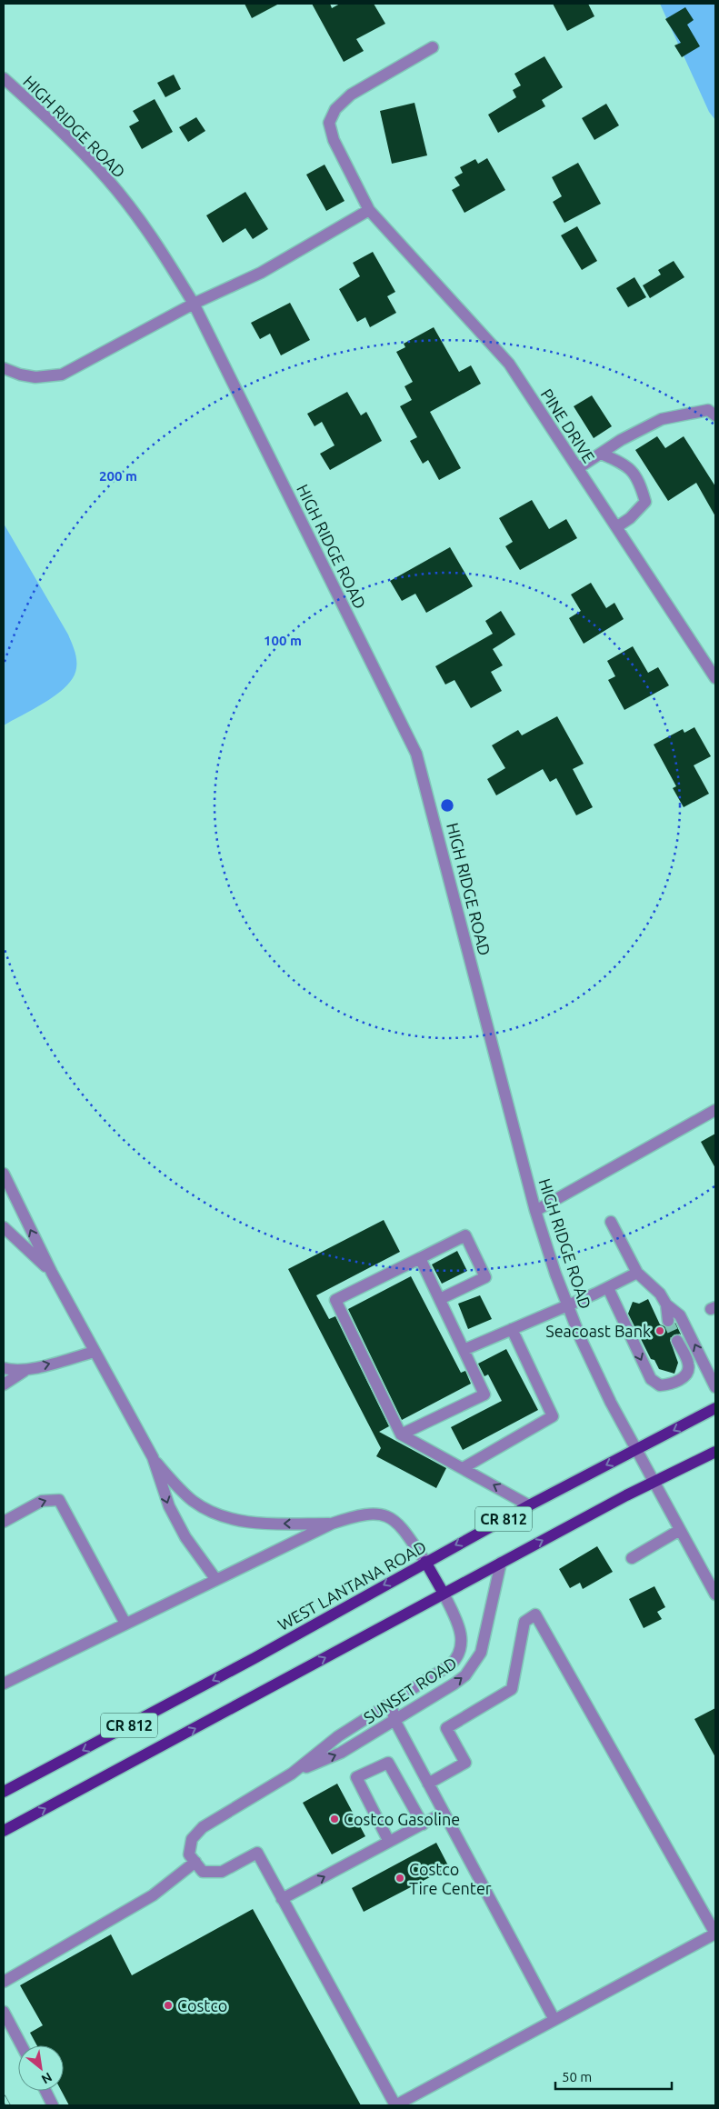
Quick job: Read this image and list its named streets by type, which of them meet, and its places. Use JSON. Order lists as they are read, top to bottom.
{
  "streets": {
    "main road": ["CR 812", "WEST LANTANA ROAD"],
    "street": ["HIGH RIDGE ROAD", "PINE DRIVE", "SUNSET ROAD"]
  },
  "crossings": [
    ["HIGH RIDGE ROAD", "CR 812"],
    ["HIGH RIDGE ROAD", "WEST LANTANA ROAD"],
    ["CR 812", "SUNSET ROAD"]
  ],
  "places": [
    "Seacoast Bank",
    "Costco Gasoline",
    "Costco Tire Center",
    "Costco"
  ],
  "scale_bar": "50 m",
  "north": "bottom right",
  "rings": ["200 m", "100 m"]
}
